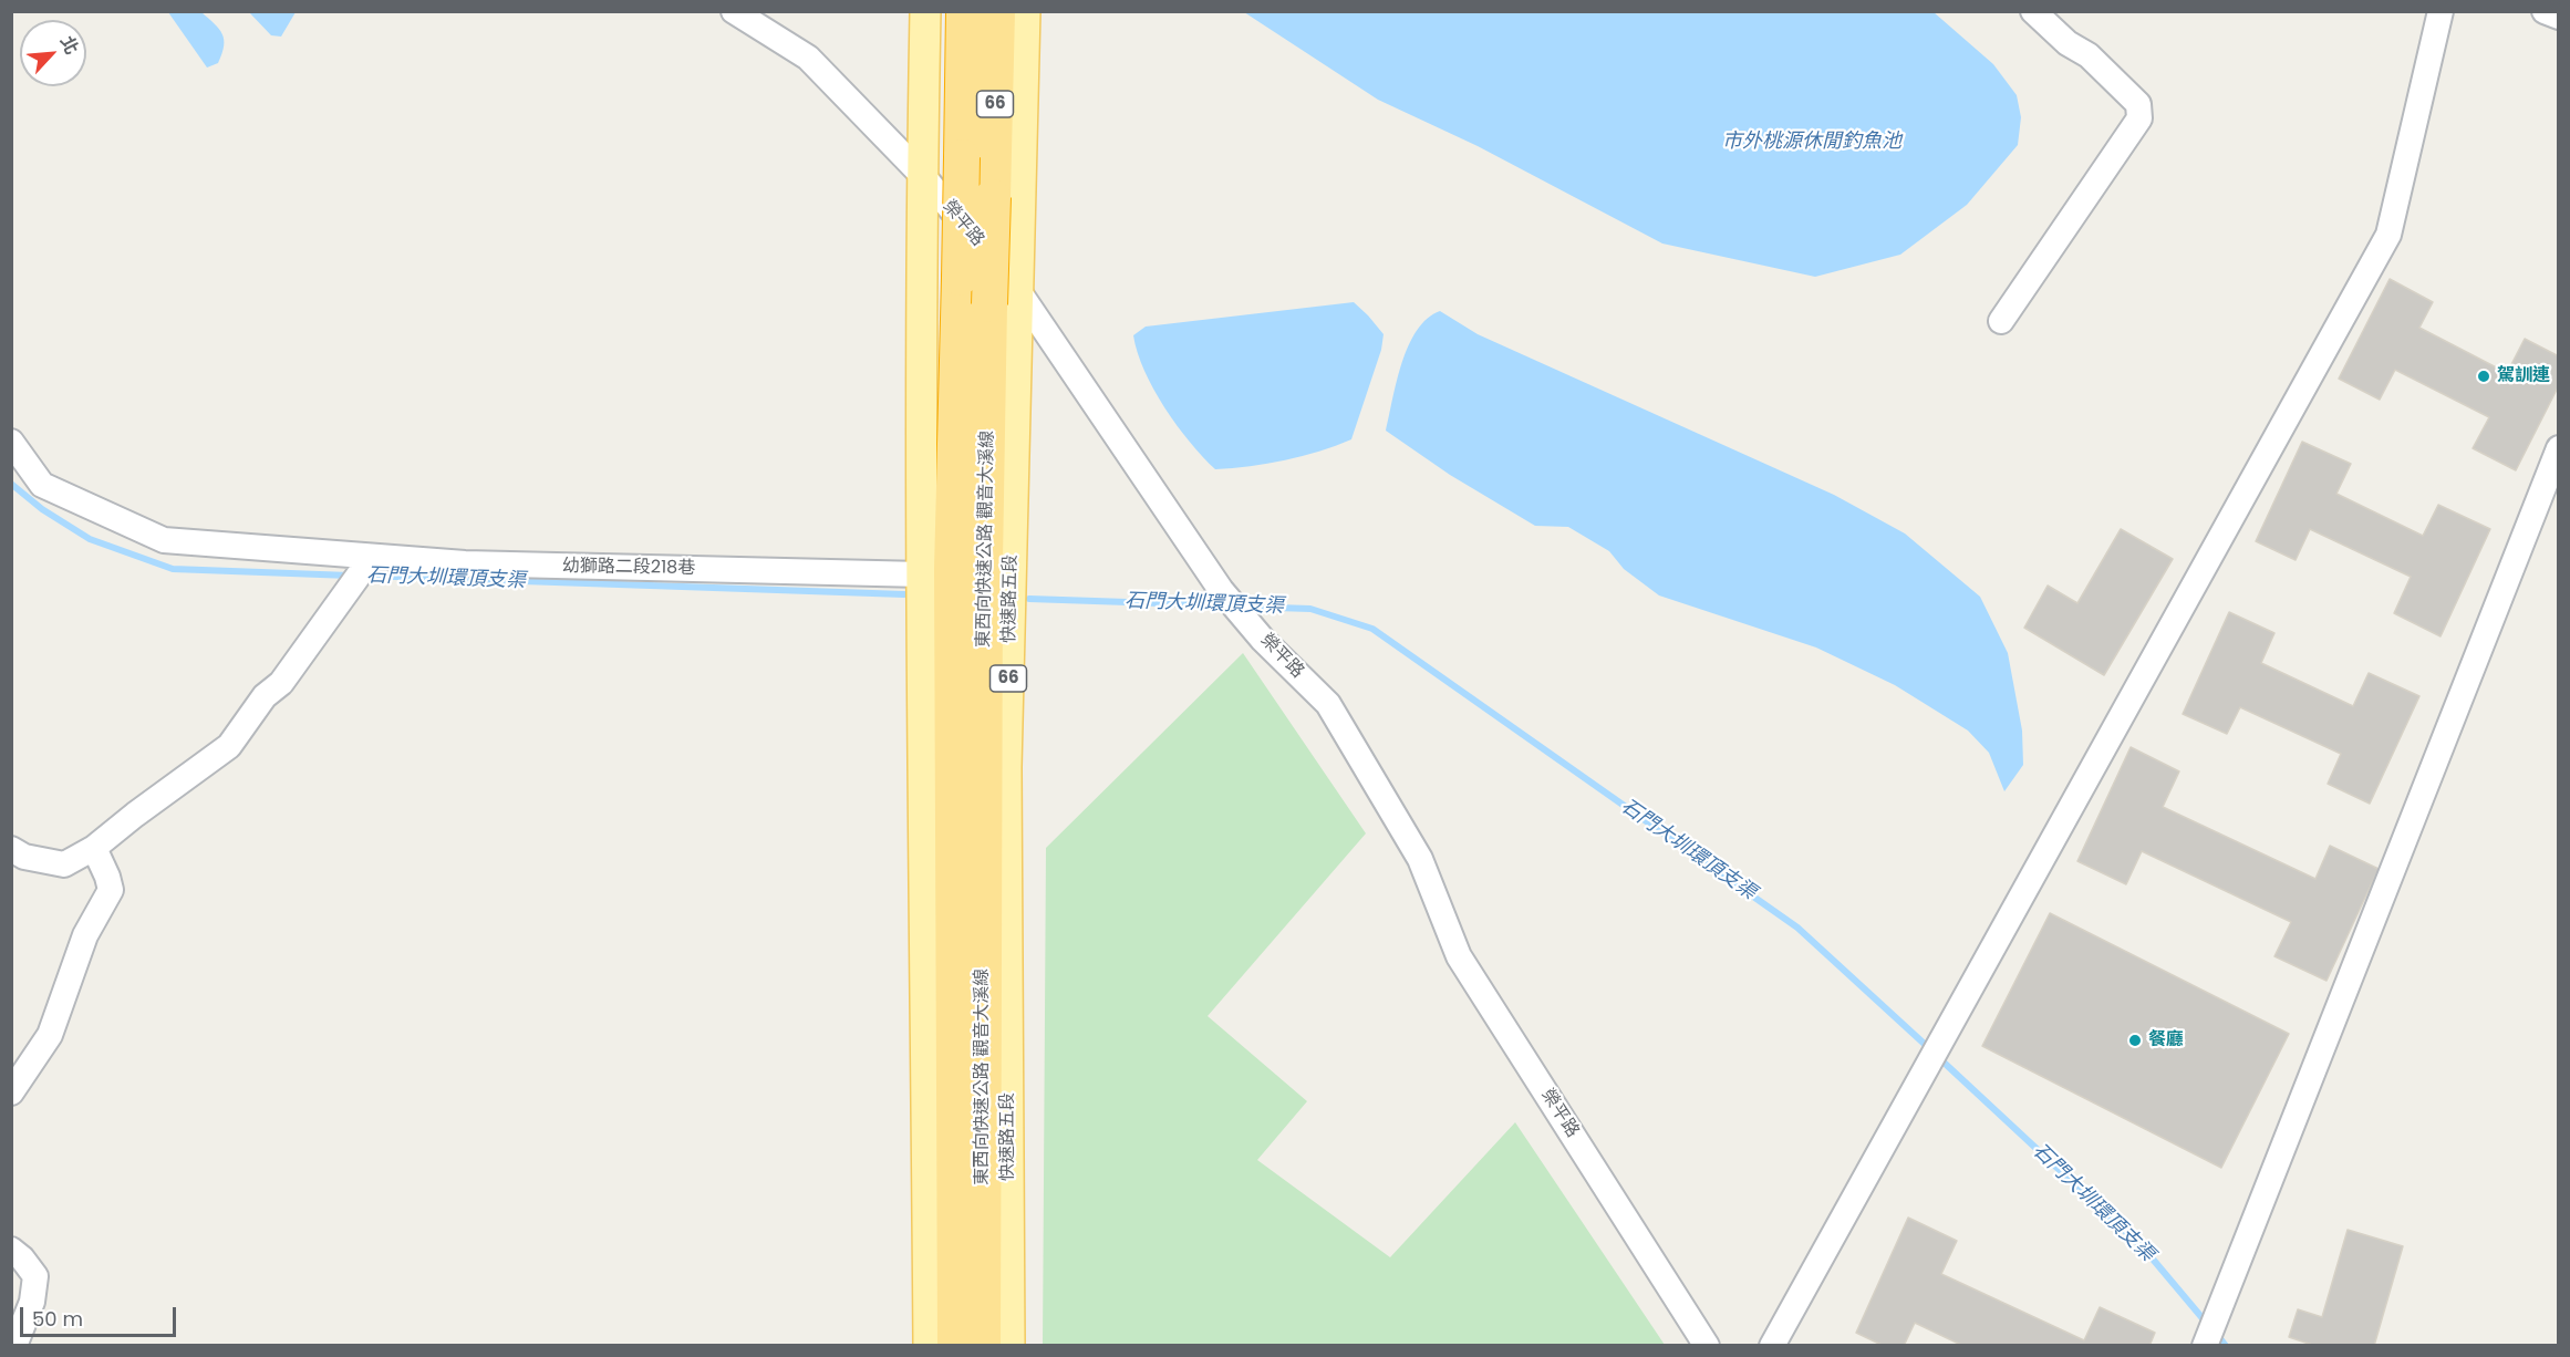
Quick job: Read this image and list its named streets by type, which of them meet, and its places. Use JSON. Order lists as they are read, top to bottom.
{
  "streets": {
    "highway": ["66", "東西向快速公路 觀音大溪線"],
    "main road": ["快速路五段"],
    "street": ["榮平路", "幼獅路二段218巷"]
  },
  "crossings": [
    ["66", "榮平路"],
    ["66", "東西向快速公路 觀音大溪線"],
    ["66", "幼獅路二段218巷"],
    ["榮平路", "東西向快速公路 觀音大溪線"],
    ["榮平路", "快速路五段"],
    ["東西向快速公路 觀音大溪線", "幼獅路二段218巷"],
    ["東西向快速公路 觀音大溪線", "快速路五段"]
  ],
  "water": ["市外桃源休閒釣魚池", "石門大圳環頂支渠"],
  "places": ["駕訓連", "餐廳"],
  "scale_bar": "50 m",
  "north": "top right"
}
